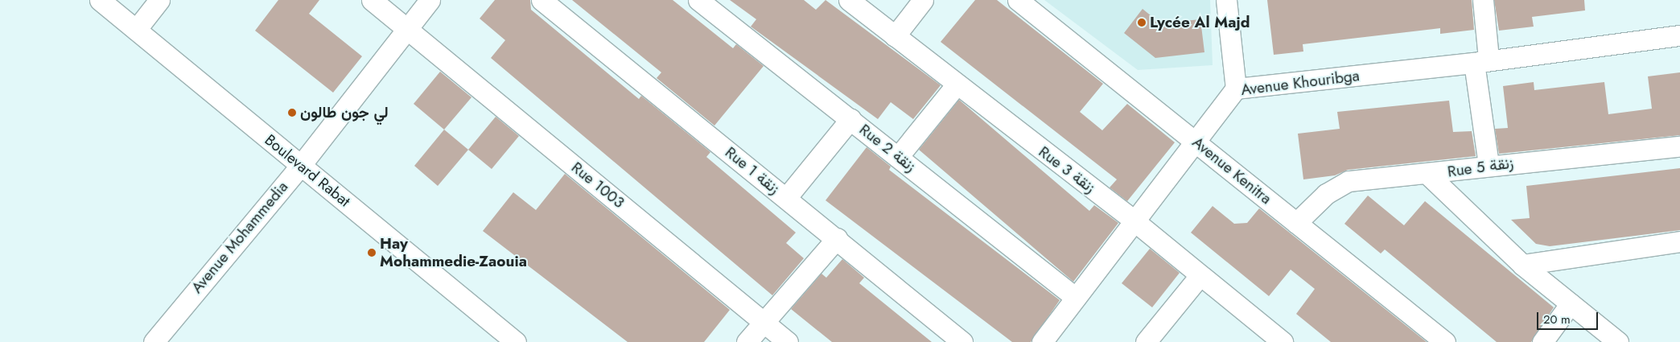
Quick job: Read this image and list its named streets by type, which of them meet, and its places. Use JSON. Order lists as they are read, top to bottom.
{
  "streets": {
    "street": [
      "Avenue Khouribga",
      "Rue 2 زنقة",
      "Rue 5 زنقة",
      "Rue 3 زنقة",
      "Boulevard Rabat",
      "Rue 1 زنقة",
      "Avenue Kenitra",
      "Rue 1003",
      "Avenue Mohammedia"
    ]
  },
  "crossings": [
    ["Avenue Khouribga", "Rue 2 زنقة"],
    ["Avenue Khouribga", "Rue 3 زنقة"],
    ["Avenue Khouribga", "Avenue Kenitra"],
    ["Rue 5 زنقة", "Avenue Kenitra"],
    ["Boulevard Rabat", "Avenue Mohammedia"],
    ["Rue 1003", "Avenue Mohammedia"]
  ],
  "places": ["Lycée Al Majd", "لي جون طالون", "Hay Mohammedie-Zaouia"],
  "scale_bar": "20 m"
}
